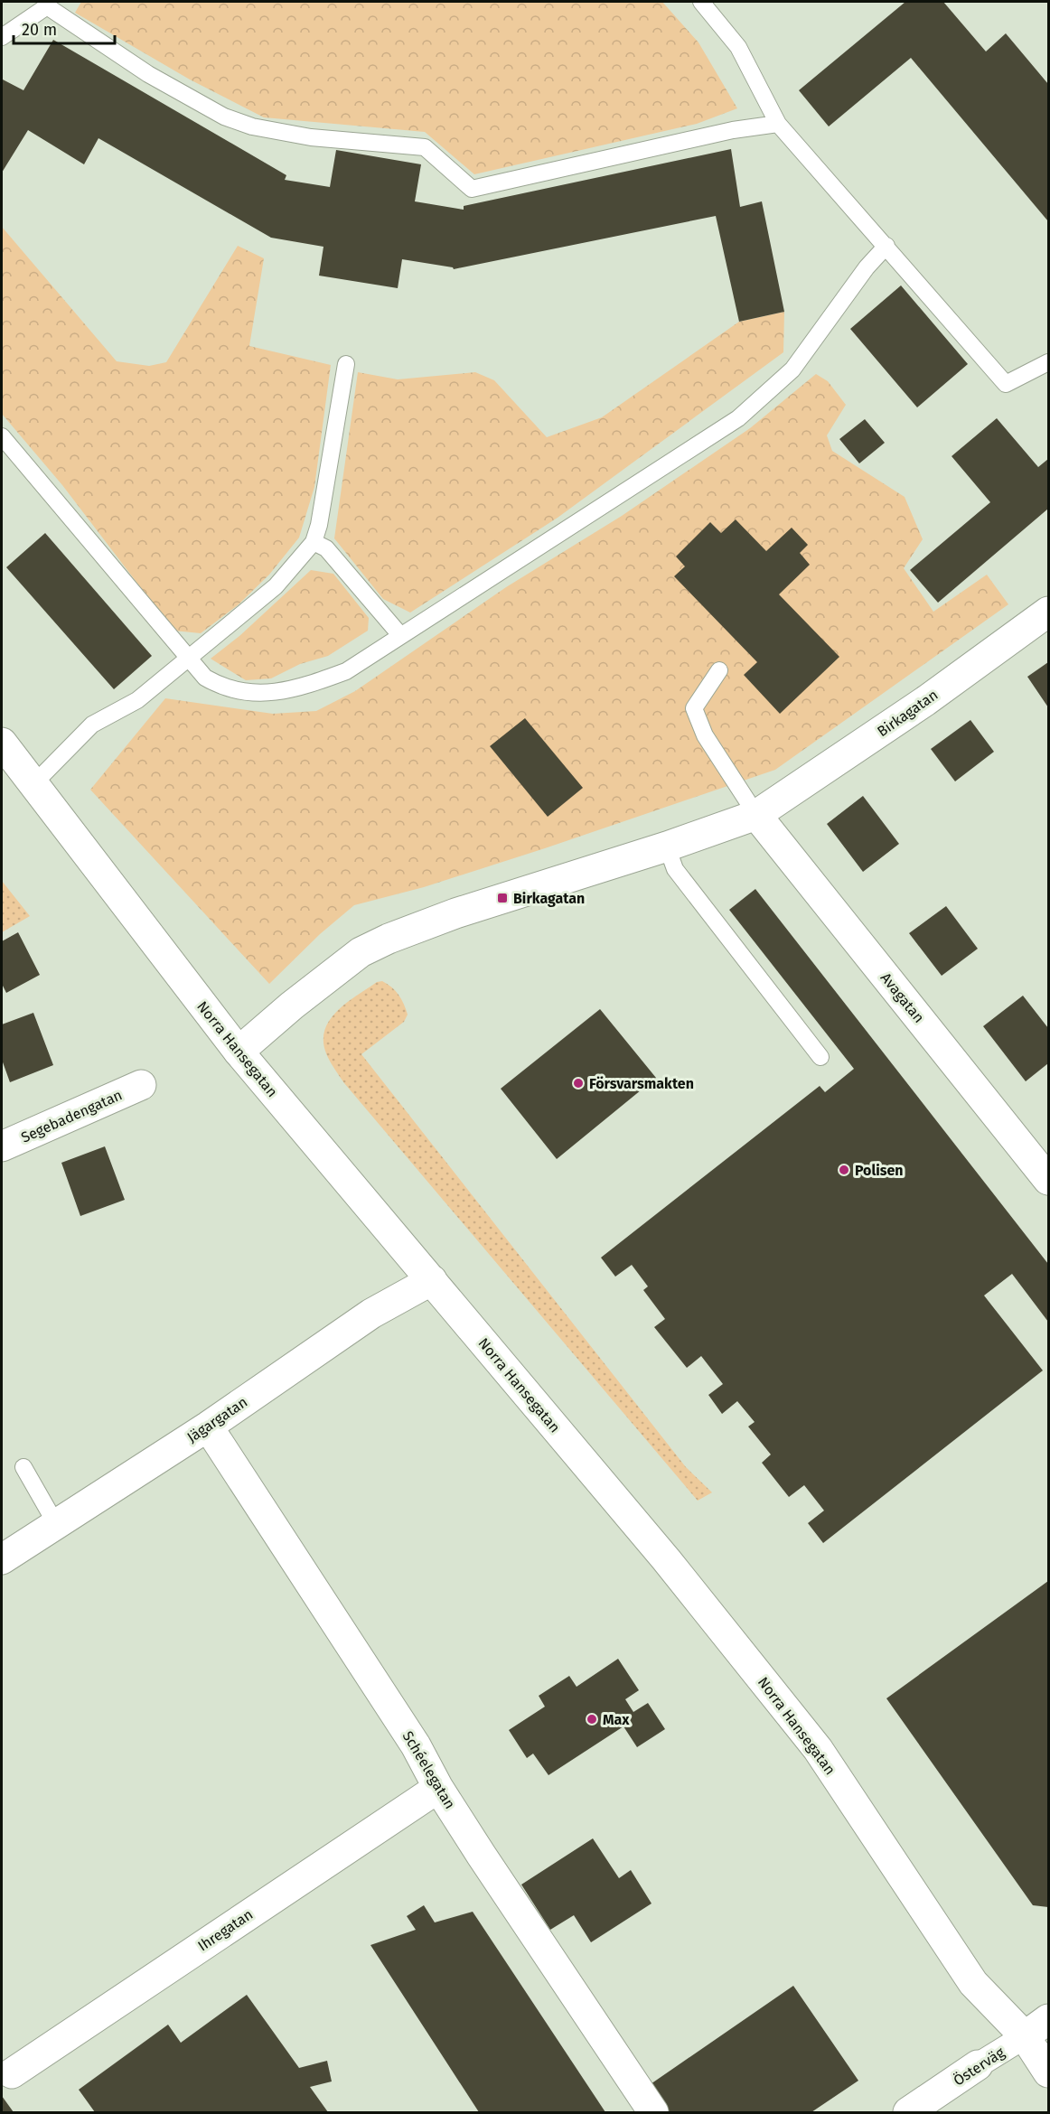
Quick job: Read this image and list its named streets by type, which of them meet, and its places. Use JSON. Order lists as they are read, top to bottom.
{
  "streets": {
    "street": [
      "Birkagatan",
      "Avagatan",
      "Norra Hansegatan",
      "Segebadengatan",
      "Jägargatan",
      "Schéelegatan",
      "Ihregatan",
      "Österväg"
    ]
  },
  "crossings": [
    ["Birkagatan", "Avagatan"],
    ["Birkagatan", "Norra Hansegatan"],
    ["Norra Hansegatan", "Jägargatan"],
    ["Norra Hansegatan", "Österväg"],
    ["Jägargatan", "Schéelegatan"],
    ["Schéelegatan", "Ihregatan"]
  ],
  "places": {
    "transit": ["Birkagatan"],
    "other": ["Försvarsmakten", "Polisen", "Max"]
  },
  "scale_bar": "20 m"
}
